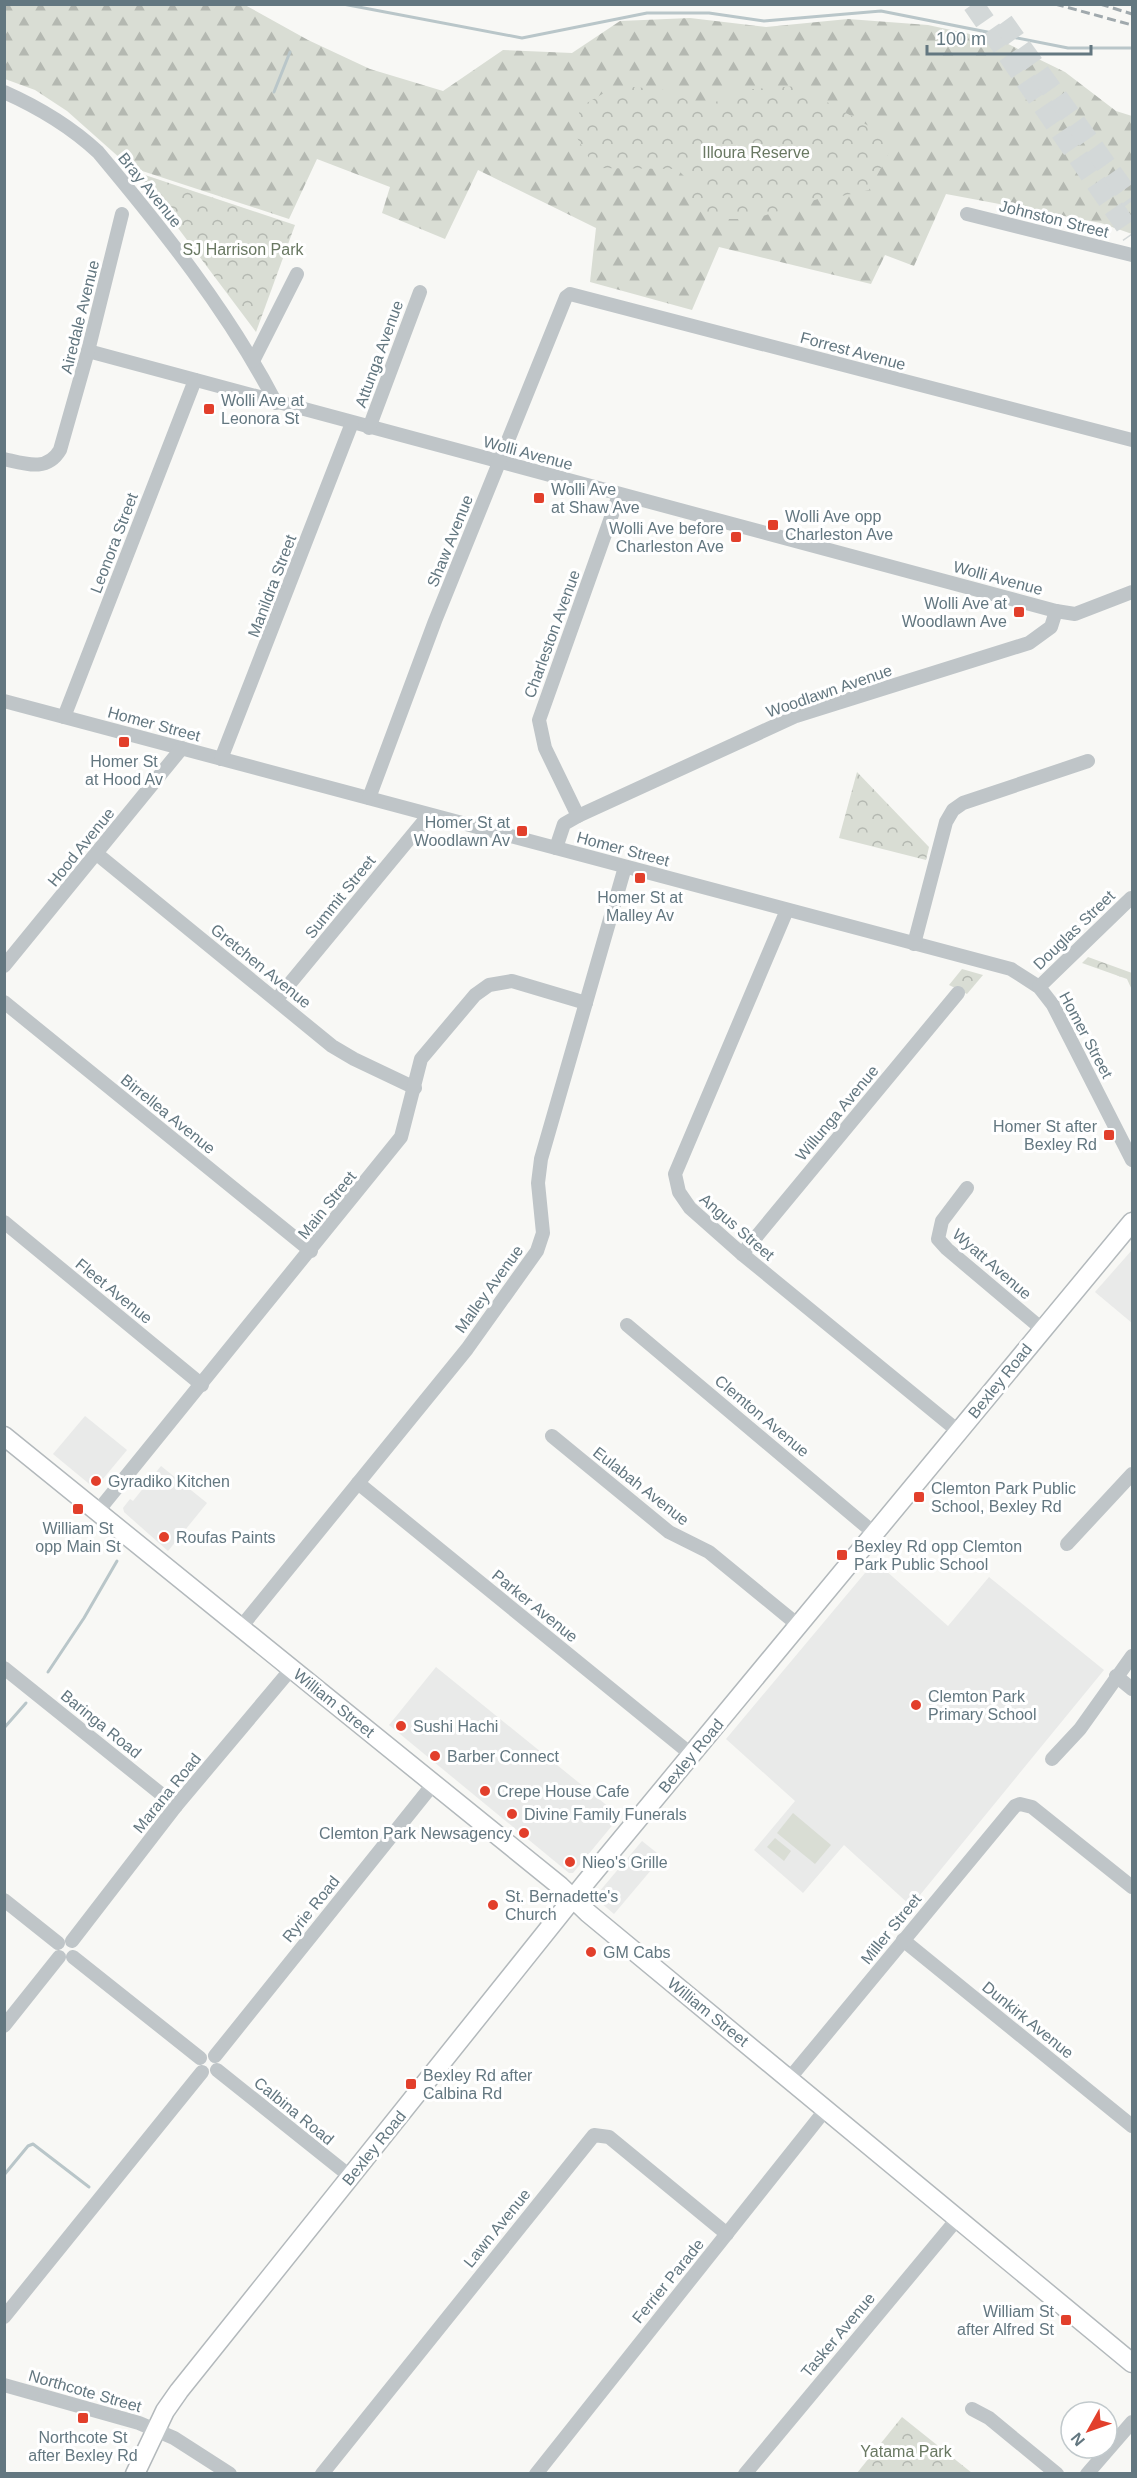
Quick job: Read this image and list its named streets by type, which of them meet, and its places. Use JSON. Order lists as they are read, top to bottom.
{
  "streets": {
    "main road": ["Bexley Road", "William Street"],
    "street": [
      "Bray Avenue",
      "Johnston Street",
      "Airedale Avenue",
      "Forrest Avenue",
      "Attunga Avenue",
      "Wolli Avenue",
      "Shaw Avenue",
      "Leonora Street",
      "Manildra Street",
      "Charleston Avenue",
      "Woodlawn Avenue",
      "Homer Street",
      "Hood Avenue",
      "Summit Street",
      "Douglas Street",
      "Gretchen Avenue",
      "Willunga Avenue",
      "Birrellea Avenue",
      "Main Street",
      "Angus Street",
      "Wyatt Avenue",
      "Malley Avenue",
      "Fleet Avenue",
      "Clemton Avenue",
      "Eulabah Avenue",
      "Parker Avenue",
      "Baringa Road",
      "Marana Road",
      "Ryrie Road",
      "Miller Street",
      "Dunkirk Avenue",
      "Calbina Road",
      "Lawn Avenue",
      "Ferrier Parade",
      "Tasker Avenue",
      "Northcote Street"
    ]
  },
  "crossings": [
    ["Bray Avenue", "Wolli Avenue"],
    ["Airedale Avenue", "Wolli Avenue"],
    ["Forrest Avenue", "Shaw Avenue"],
    ["Attunga Avenue", "Wolli Avenue"],
    ["Wolli Avenue", "Shaw Avenue"],
    ["Wolli Avenue", "Leonora Street"],
    ["Wolli Avenue", "Manildra Street"],
    ["Wolli Avenue", "Charleston Avenue"],
    ["Wolli Avenue", "Woodlawn Avenue"],
    ["Shaw Avenue", "Homer Street"],
    ["Leonora Street", "Homer Street"],
    ["Manildra Street", "Homer Street"],
    ["Charleston Avenue", "Woodlawn Avenue"],
    ["Woodlawn Avenue", "Homer Street"],
    ["Homer Street", "Hood Avenue"],
    ["Homer Street", "Summit Street"],
    ["Homer Street", "Douglas Street"],
    ["Homer Street", "Angus Street"],
    ["Homer Street", "Malley Avenue"],
    ["Hood Avenue", "Gretchen Avenue"],
    ["Summit Street", "Gretchen Avenue"],
    ["Gretchen Avenue", "Main Street"],
    ["Willunga Avenue", "Angus Street"],
    ["Birrellea Avenue", "Main Street"],
    ["Main Street", "Malley Avenue"],
    ["Main Street", "Fleet Avenue"],
    ["Main Street", "William Street"],
    ["Angus Street", "Bexley Road"],
    ["Wyatt Avenue", "Bexley Road"],
    ["Malley Avenue", "Parker Avenue"],
    ["Malley Avenue", "William Street"],
    ["Bexley Road", "Clemton Avenue"],
    ["Bexley Road", "Eulabah Avenue"],
    ["Bexley Road", "Parker Avenue"],
    ["Bexley Road", "William Street"],
    ["Bexley Road", "Calbina Road"],
    ["Bexley Road", "Northcote Street"],
    ["William Street", "Marana Road"],
    ["William Street", "Ryrie Road"],
    ["William Street", "Miller Street"],
    ["William Street", "Ferrier Parade"],
    ["William Street", "Tasker Avenue"],
    ["Baringa Road", "Marana Road"],
    ["Ryrie Road", "Calbina Road"],
    ["Miller Street", "Dunkirk Avenue"],
    ["Lawn Avenue", "Ferrier Parade"]
  ],
  "parks": ["Illoura Reserve", "SJ Harrison Park", "Yatama Park"],
  "places": {
    "transit": [
      "Wolli Ave at Leonora St",
      "Wolli Ave at Shaw Ave",
      "Wolli Ave opp Charleston Ave",
      "Wolli Ave before Charleston Ave",
      "Wolli Ave at Woodlawn Ave",
      "Homer St at Hood Av",
      "Homer St at Woodlawn Av",
      "Homer St at Malley Av",
      "Homer St after Bexley Rd",
      "Clemton Park Public School, Bexley Rd",
      "William St opp Main St",
      "Bexley Rd opp Clemton Park Public School",
      "Bexley Rd after Calbina Rd",
      "William St after Alfred St",
      "Northcote St after Bexley Rd"
    ],
    "other": [
      "Gyradiko Kitchen",
      "Roufas Paints",
      "Clemton Park Primary School",
      "Sushi Hachi",
      "Barber Connect",
      "Crepe House Cafe",
      "Divine Family Funerals",
      "Clemton Park Newsagency",
      "Nieo's Grille",
      "St. Bernadette's Church",
      "GM Cabs"
    ]
  },
  "scale_bar": "100 m",
  "north": "bottom left"
}
